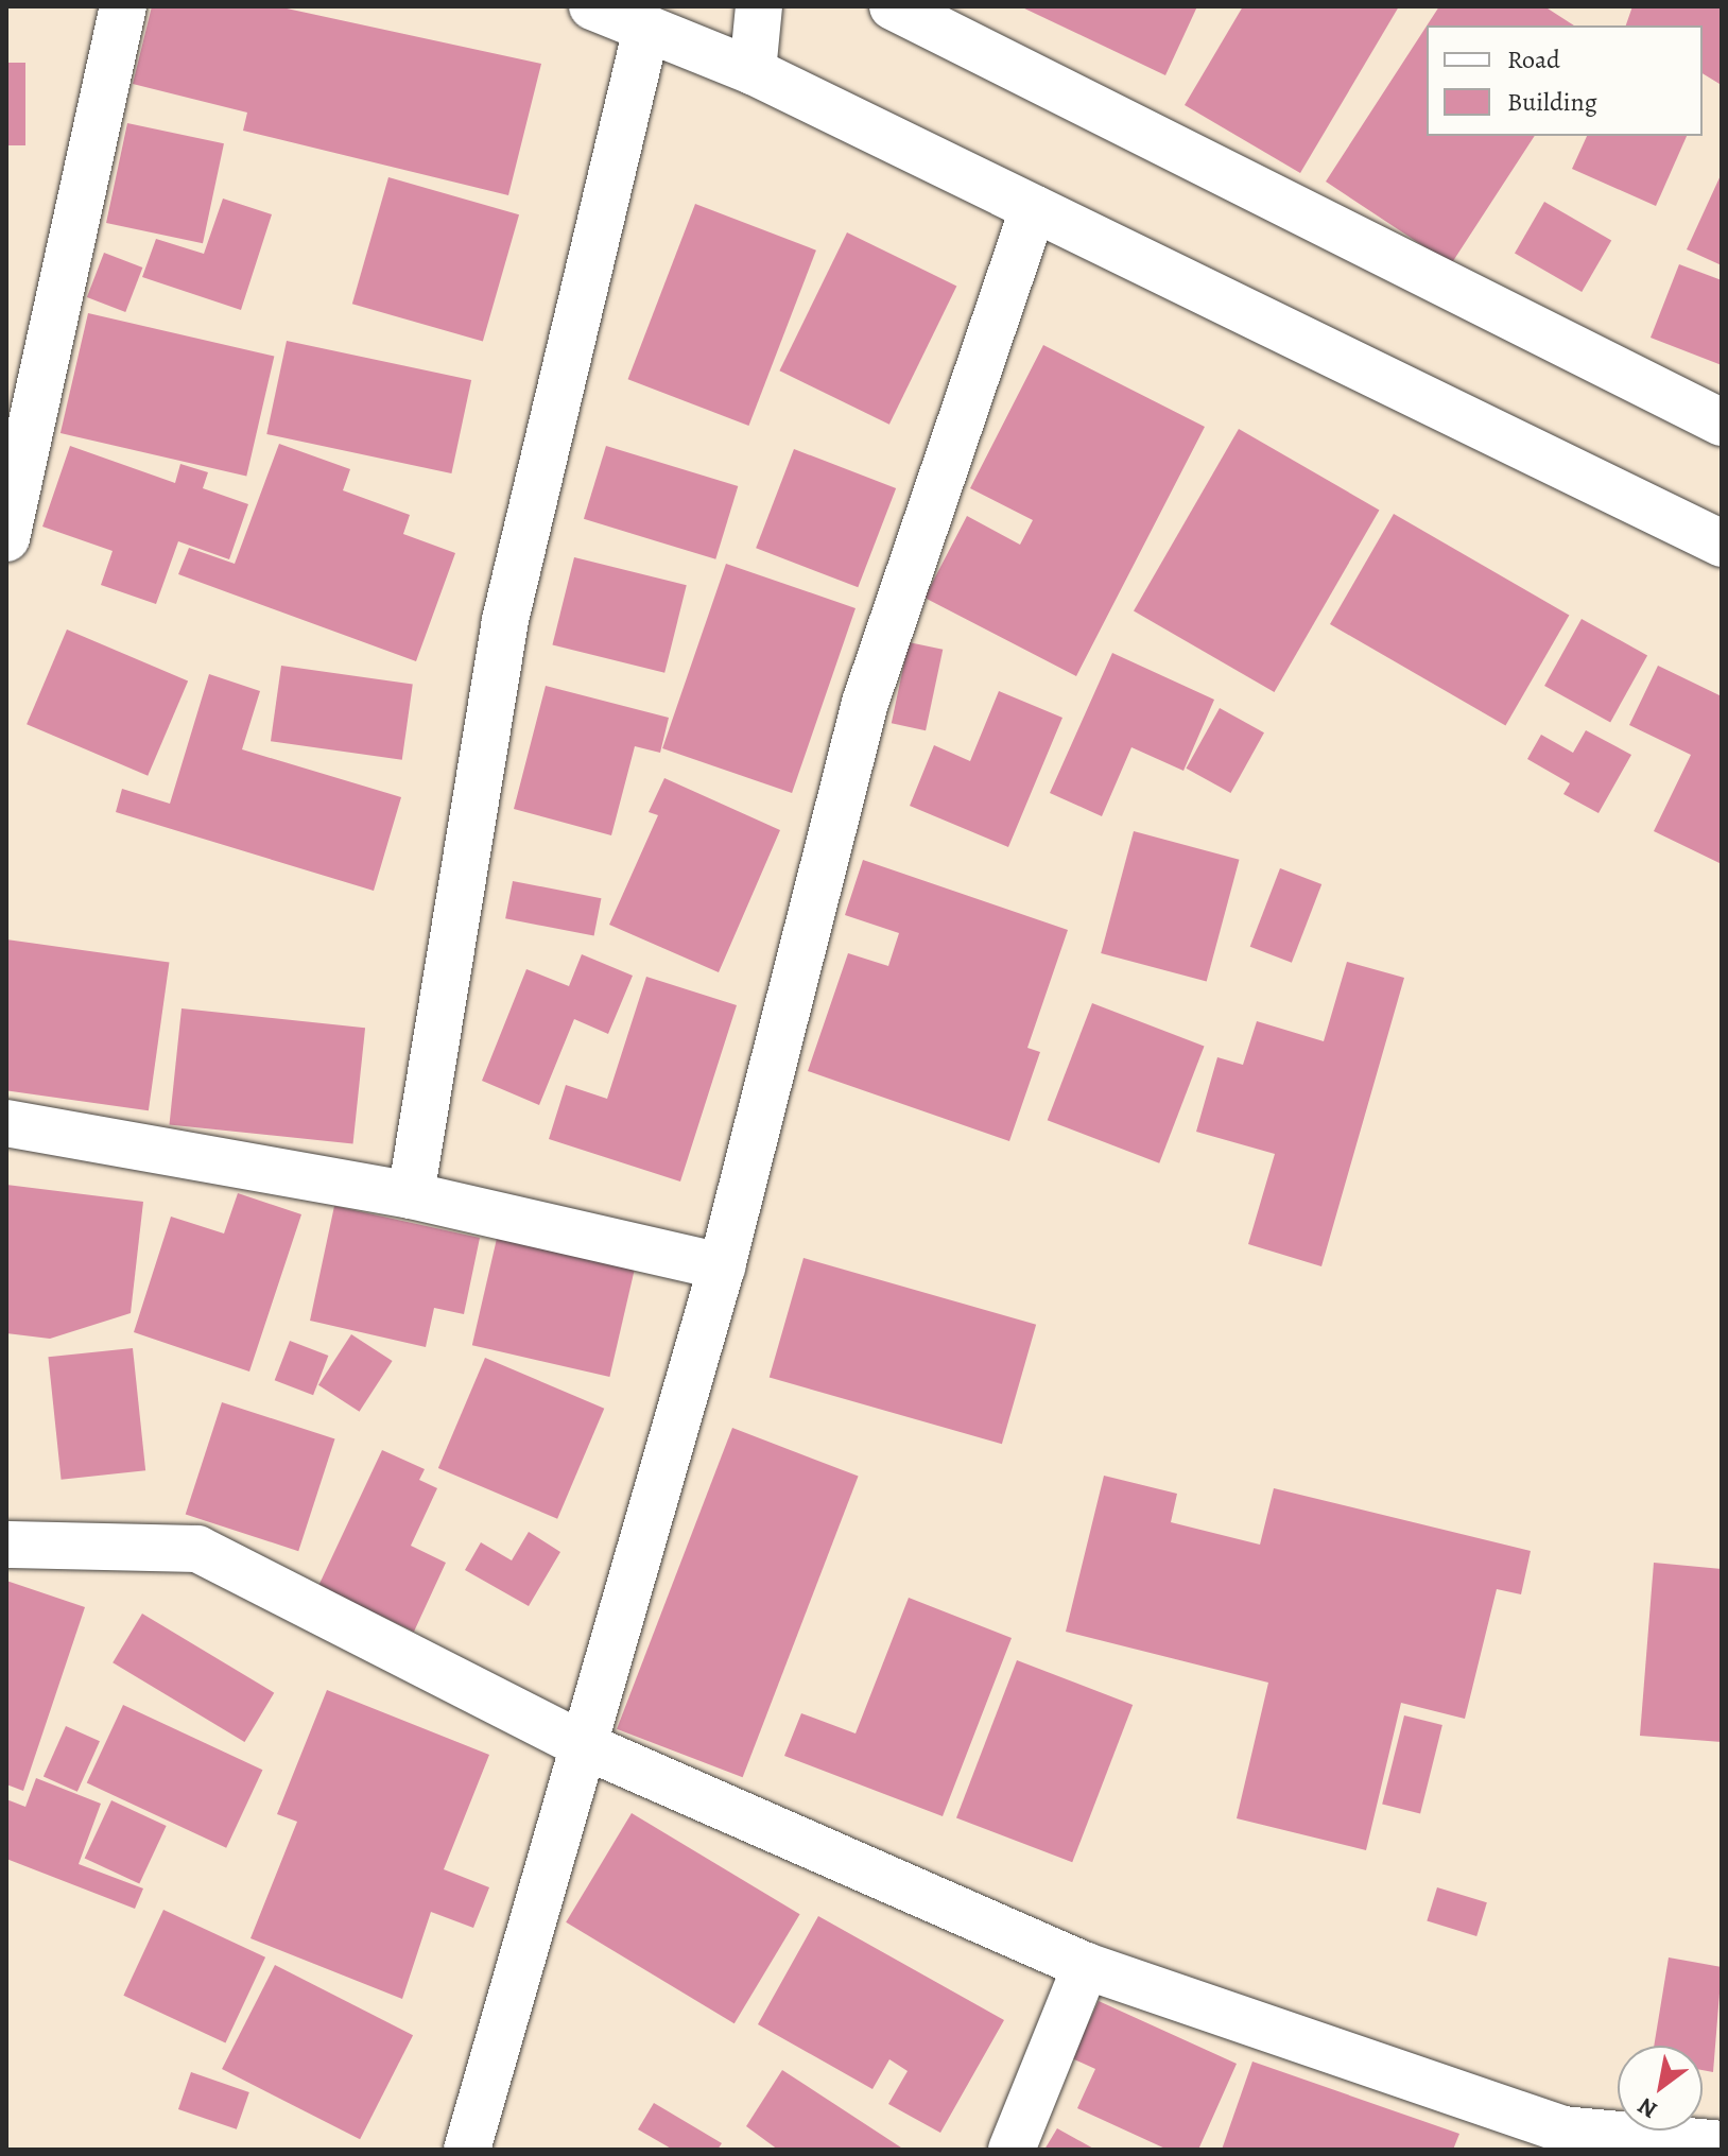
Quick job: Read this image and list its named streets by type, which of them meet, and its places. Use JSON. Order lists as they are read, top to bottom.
{
  "legend": ["Road", "Building"],
  "north": "bottom left"
}
